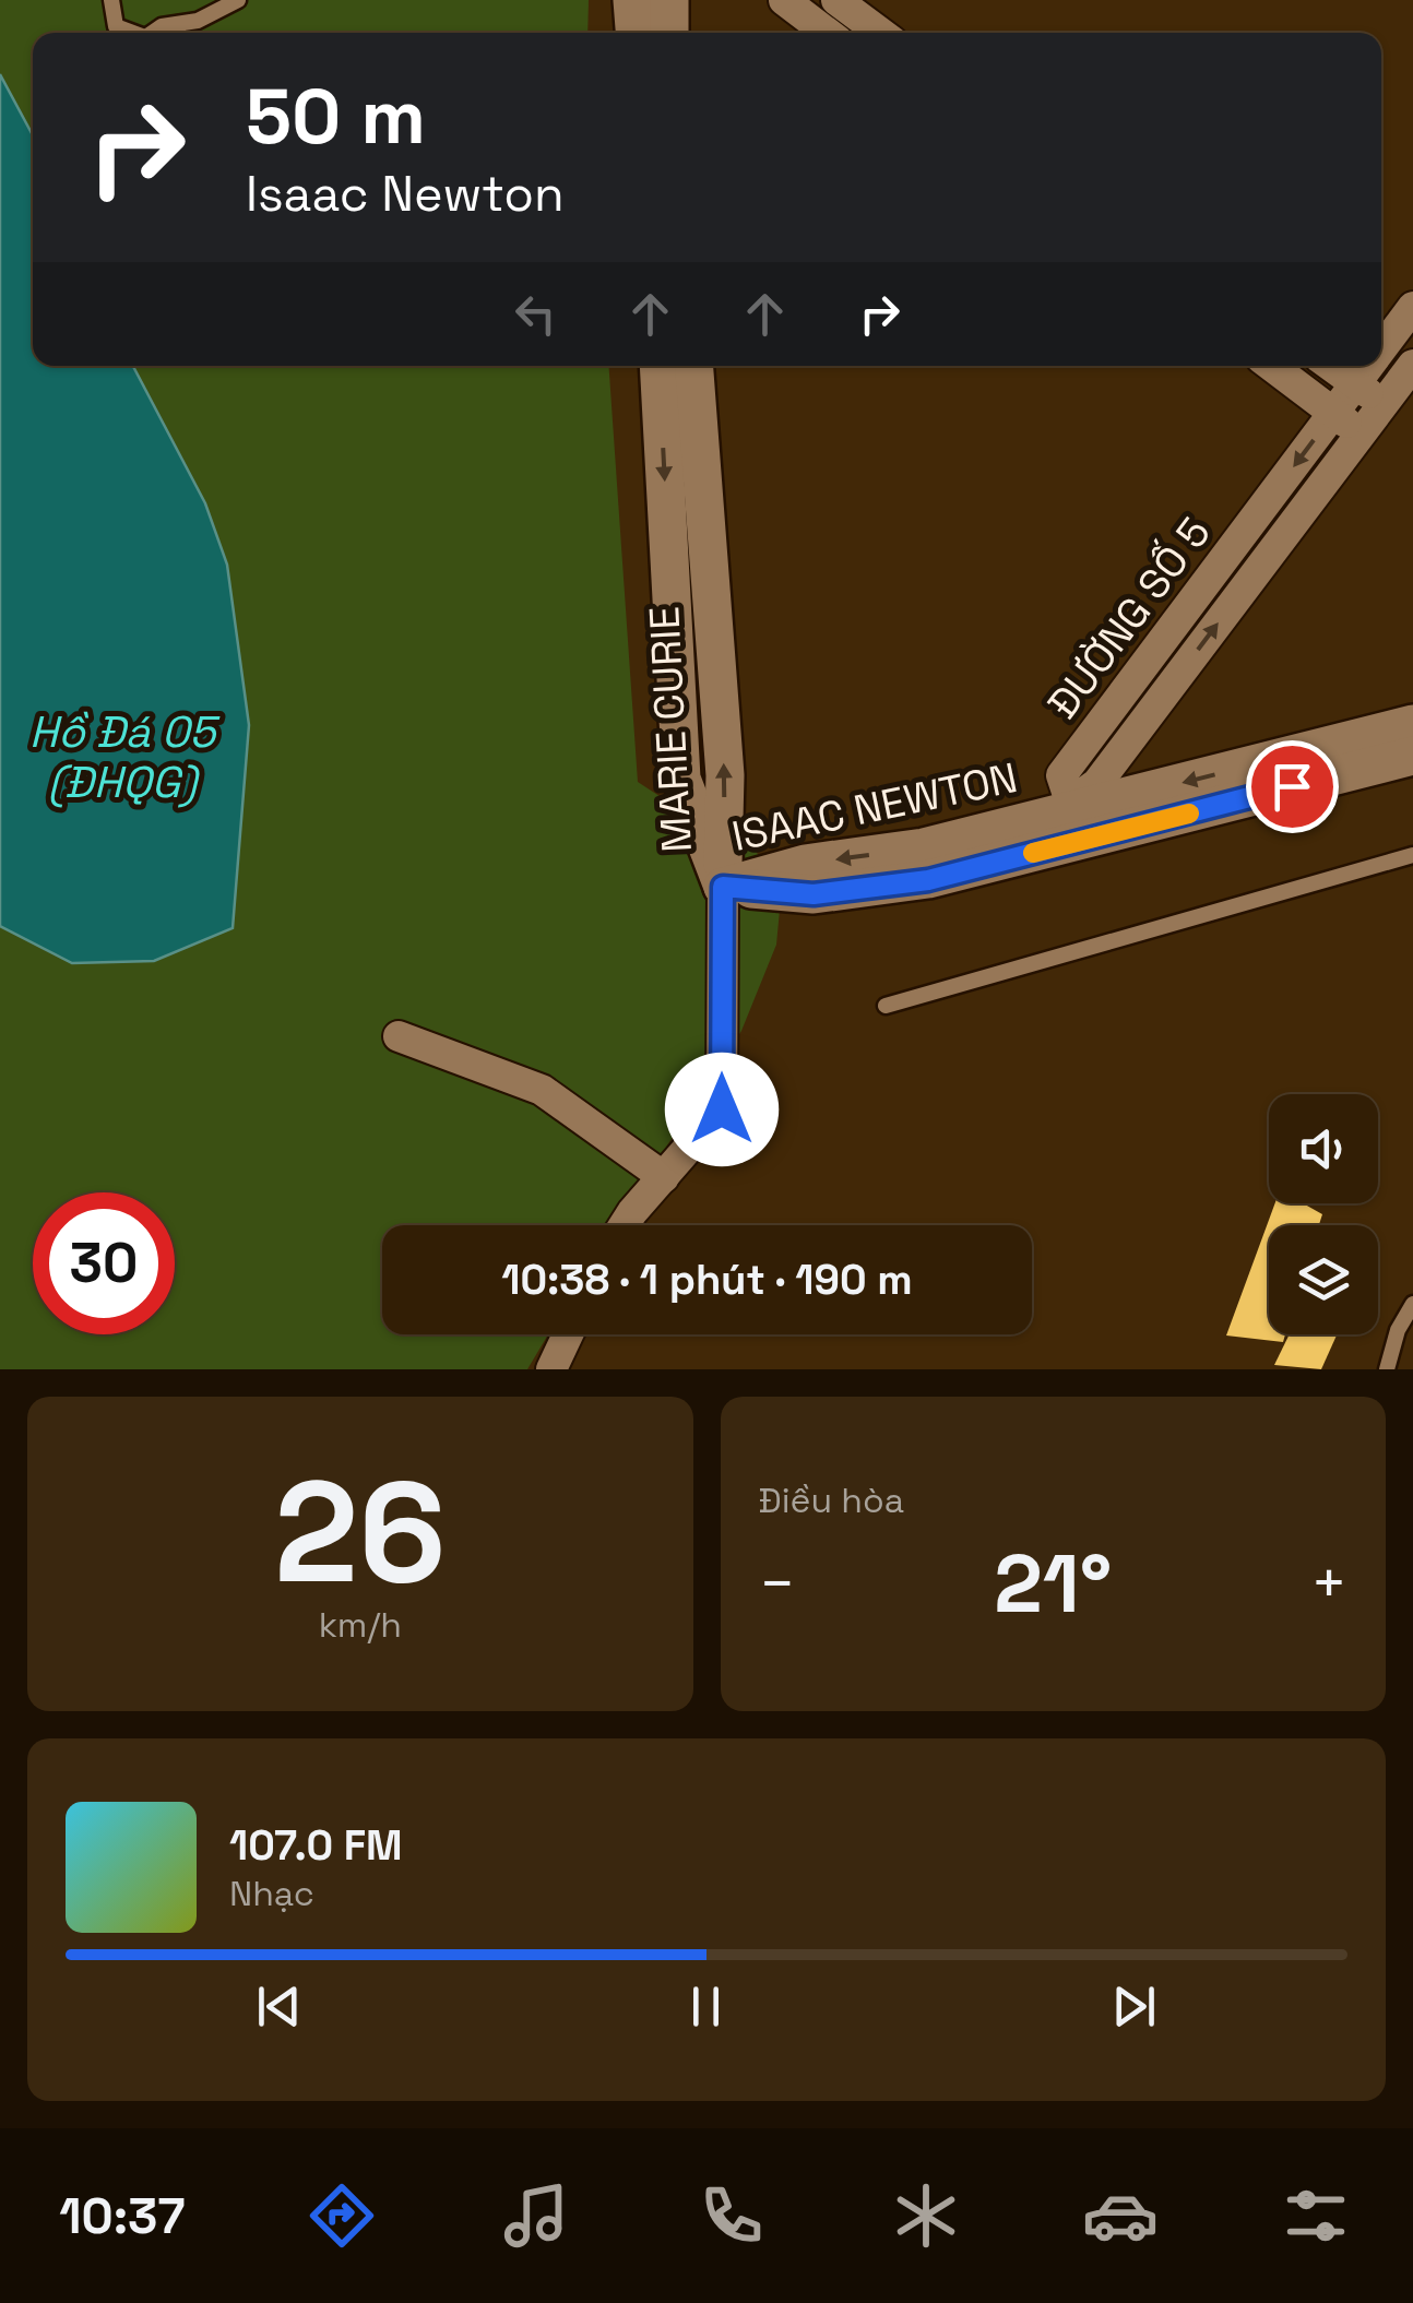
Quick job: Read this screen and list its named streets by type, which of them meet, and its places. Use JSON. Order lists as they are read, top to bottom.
{
  "streets": {
    "street": ["ĐƯỜNG SỐ 5", "MARIE CURIE", "ISAAC NEWTON"]
  },
  "crossings": [
    ["MARIE CURIE", "ISAAC NEWTON"]
  ],
  "water": ["Hồ Đá 05 (ĐHQG)"],
  "page": {
    "turn": ["50 m", "Isaac Newton"],
    "limit": "30",
    "trip": "10:38 · 1 phút · 190 m",
    "tile": [
      ["26", "km/h"],
      "Điều hòa"
    ],
    "heat": ["−", "21°", "+"],
    "song": ["107.0 FM", "Nhạc"],
    "tabs": "10:37"
  }
}
